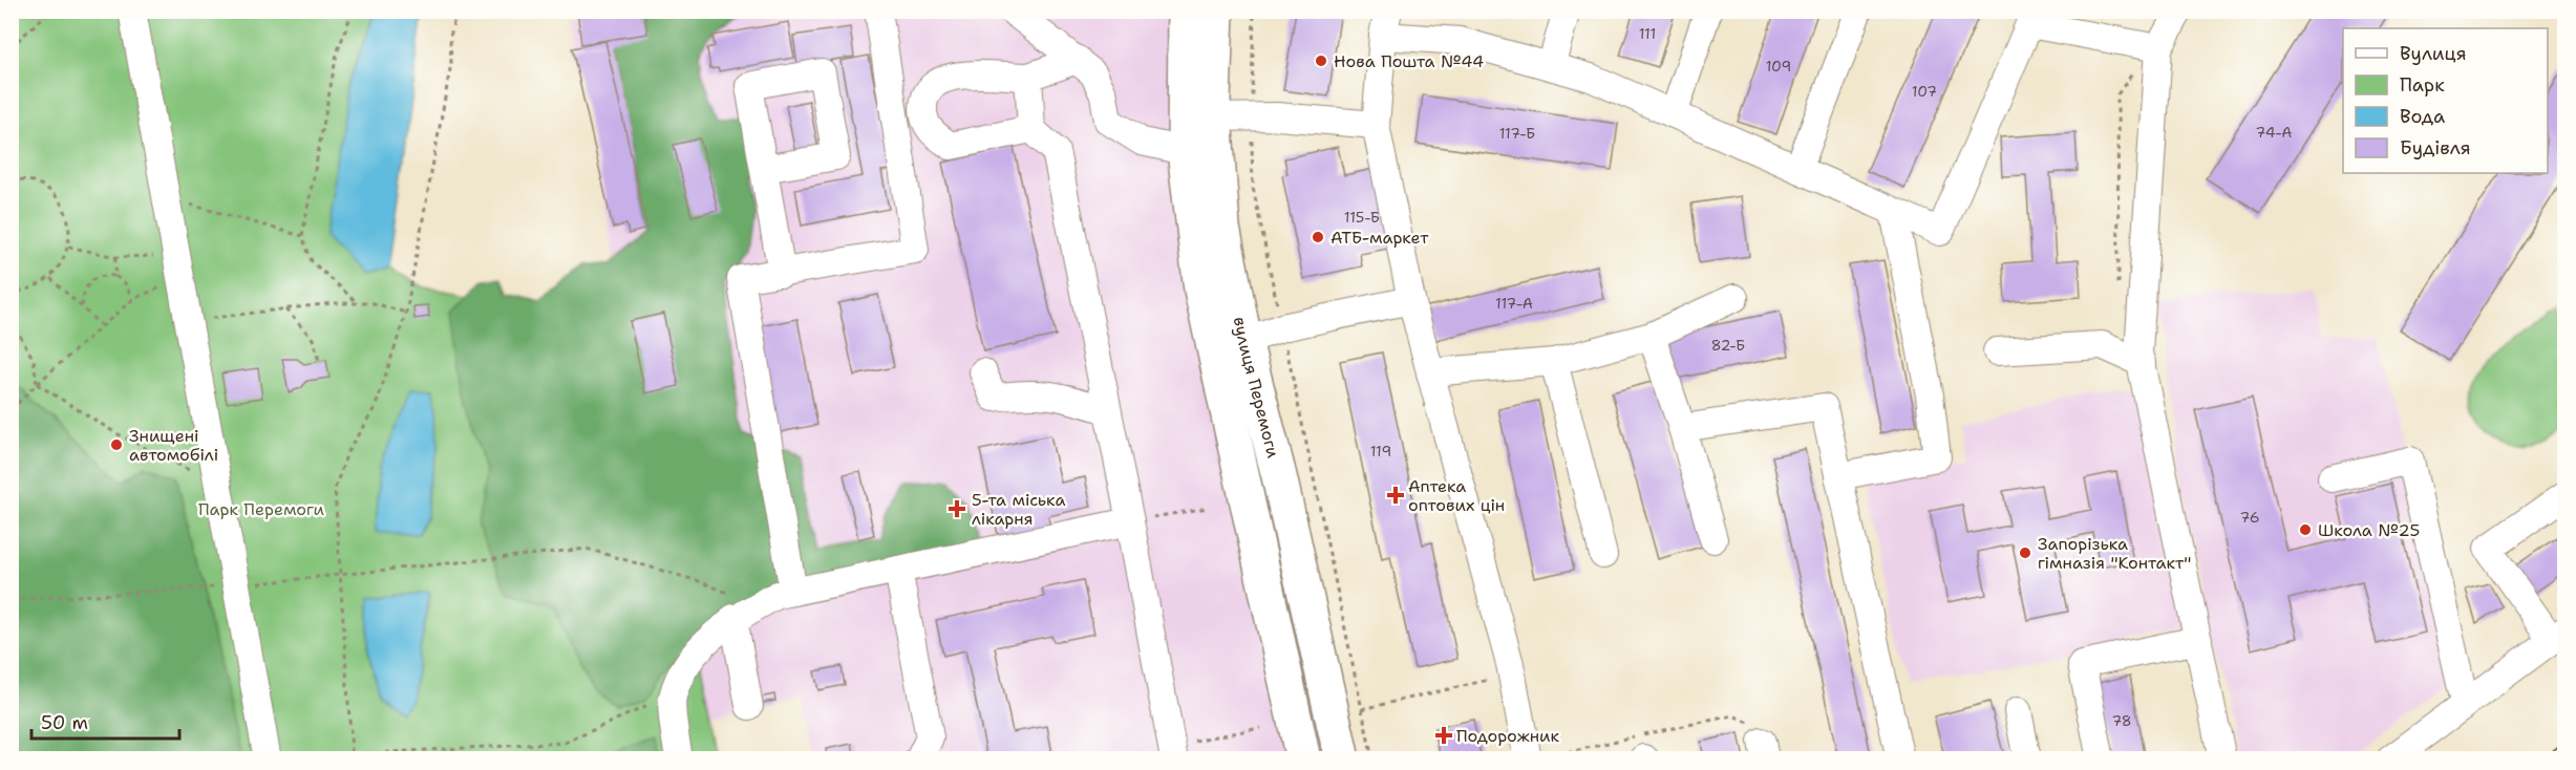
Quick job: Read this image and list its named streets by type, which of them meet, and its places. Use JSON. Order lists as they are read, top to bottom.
{
  "streets": {
    "main road": ["вулиця Перемоги"]
  },
  "parks": ["Парк Перемоги"],
  "places": {
    "other": [
      "Нова Пошта №44",
      "АТБ-маркет",
      "Знищені автомобілі",
      "Школа №25",
      "Запорізька гімназія \"Контакт\""
    ],
    "health": ["Аптека оптових цін", "5-та міська лікарня", "Подорожник"]
  },
  "house_numbers": [
    "111",
    "109",
    "107",
    "74-А",
    "117-Б",
    "115-Б",
    "117-А",
    "82-Б",
    "119",
    "76",
    "78"
  ],
  "legend": [
    "Вулиця",
    "Парк",
    "Вода",
    "Будівля"
  ],
  "scale_bar": "50 m"
}
